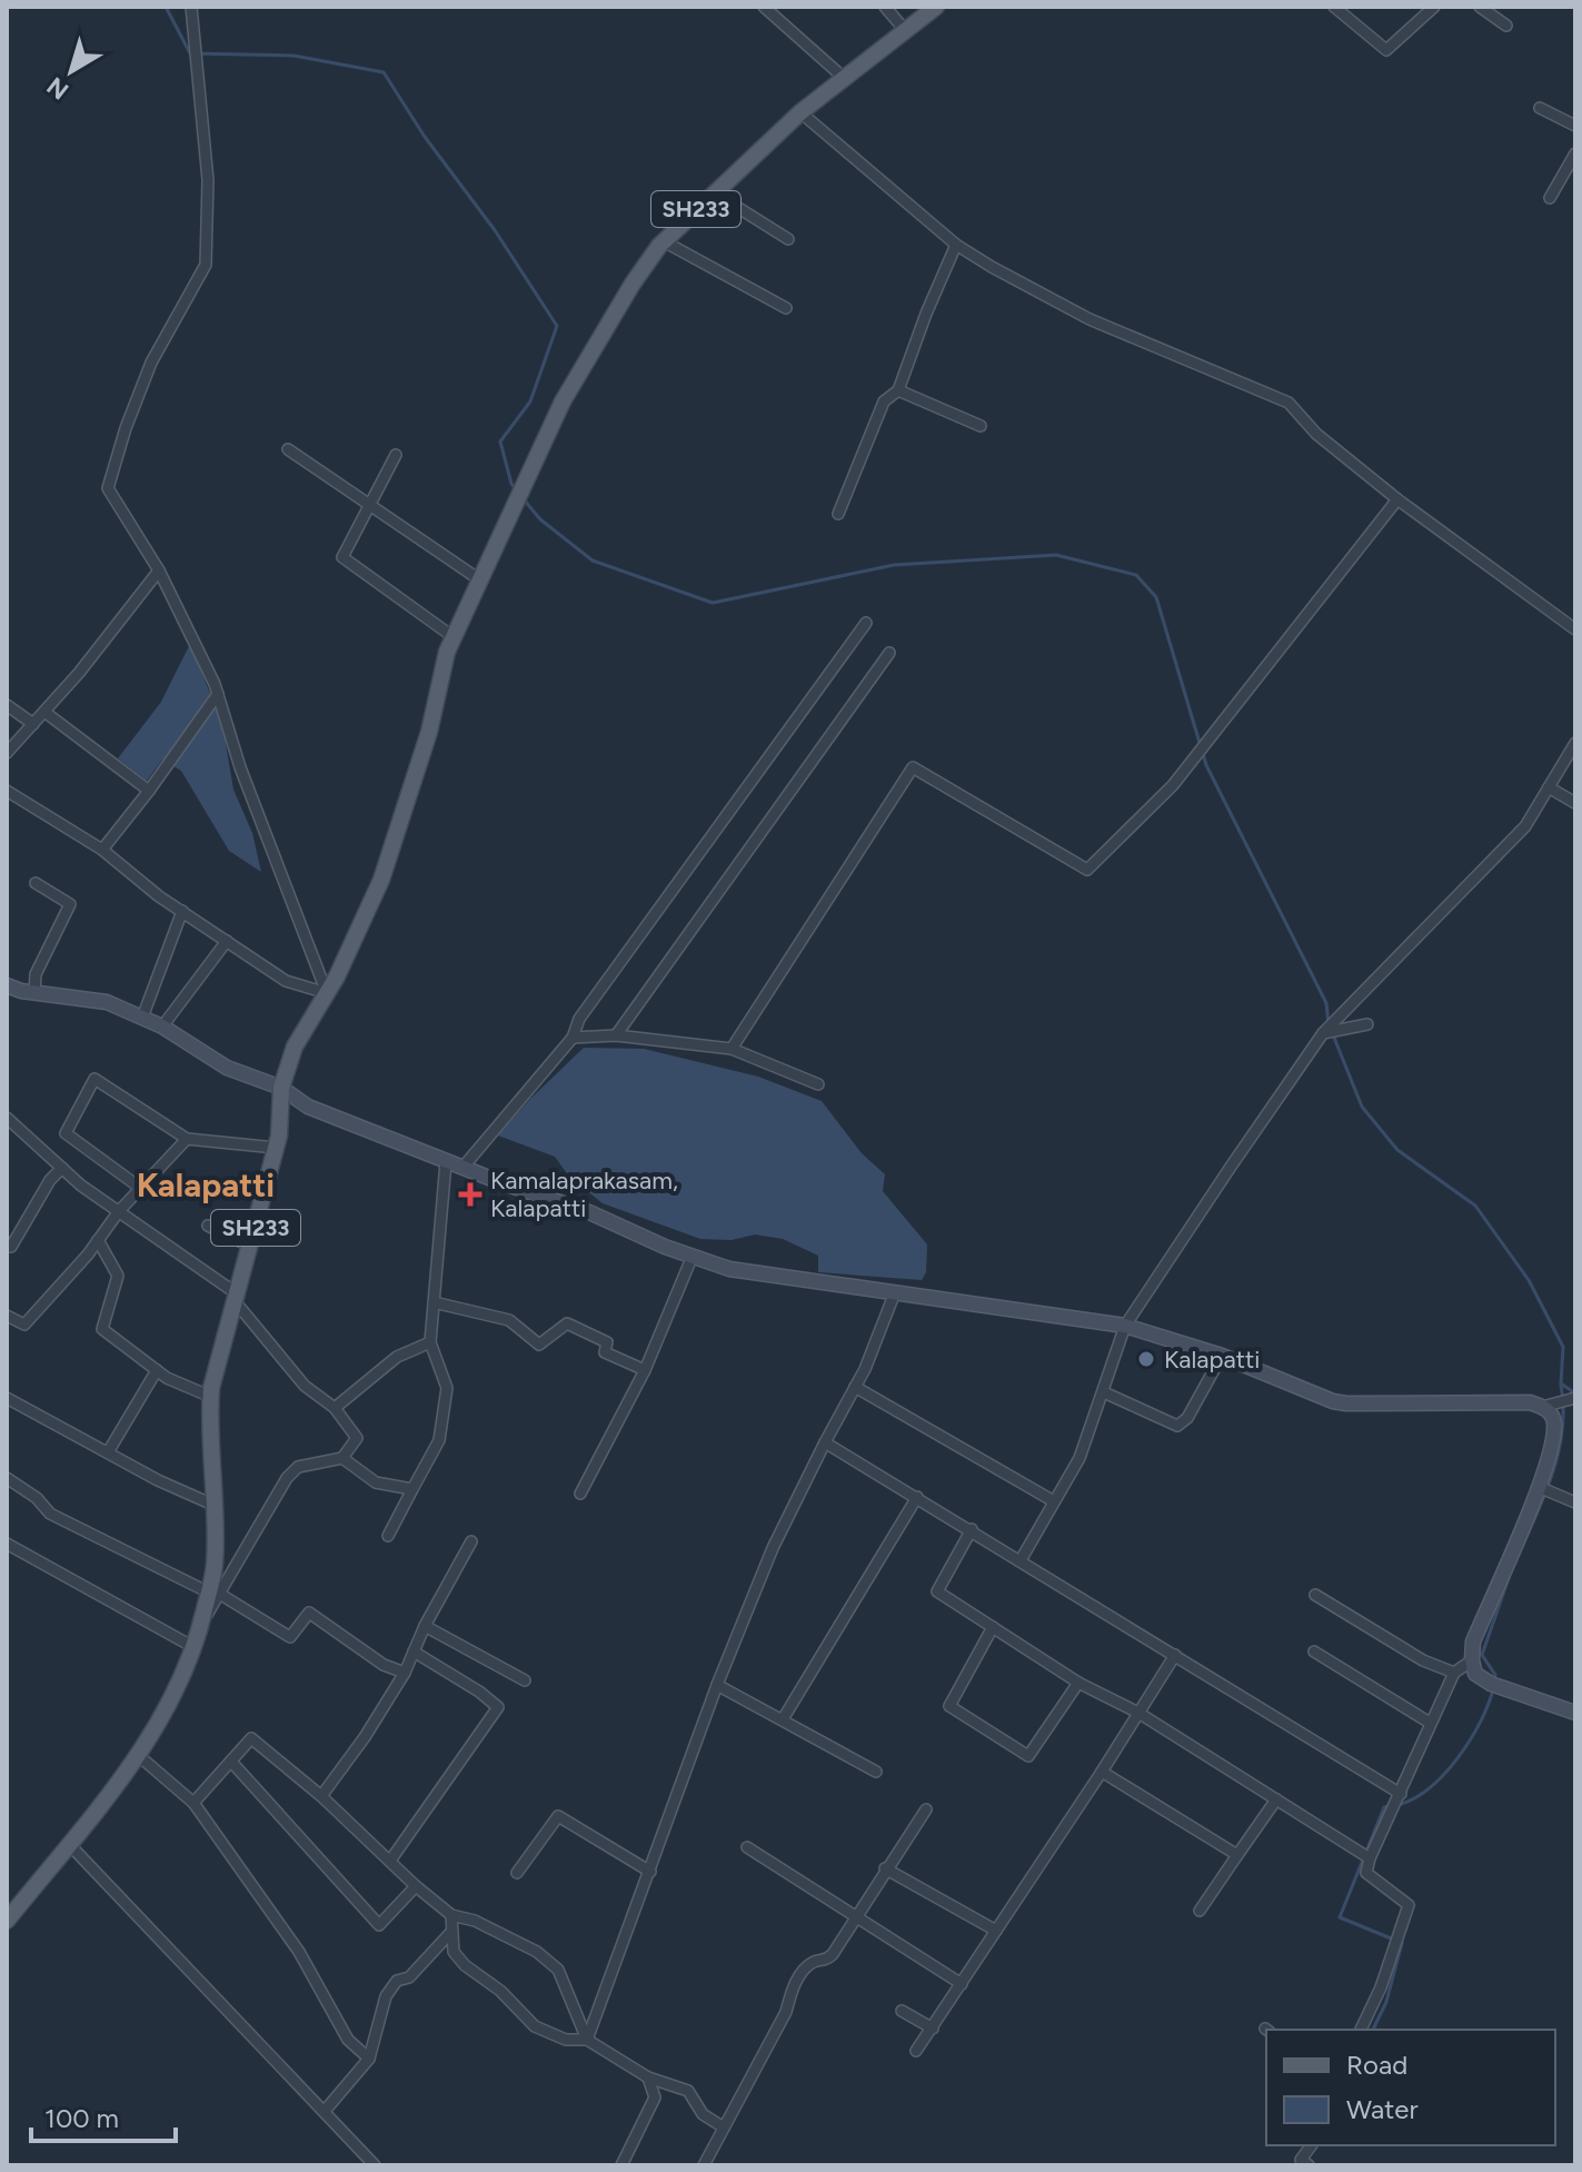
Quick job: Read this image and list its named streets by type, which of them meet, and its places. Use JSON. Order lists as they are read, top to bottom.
{
  "streets": {
    "main road": ["SH233"]
  },
  "districts": ["Kalapatti"],
  "places": {
    "health": ["Kamalaprakasam, Kalapatti"],
    "other": ["Kalapatti"]
  },
  "legend": ["Road", "Water"],
  "scale_bar": "100 m",
  "north": "bottom left"
}
